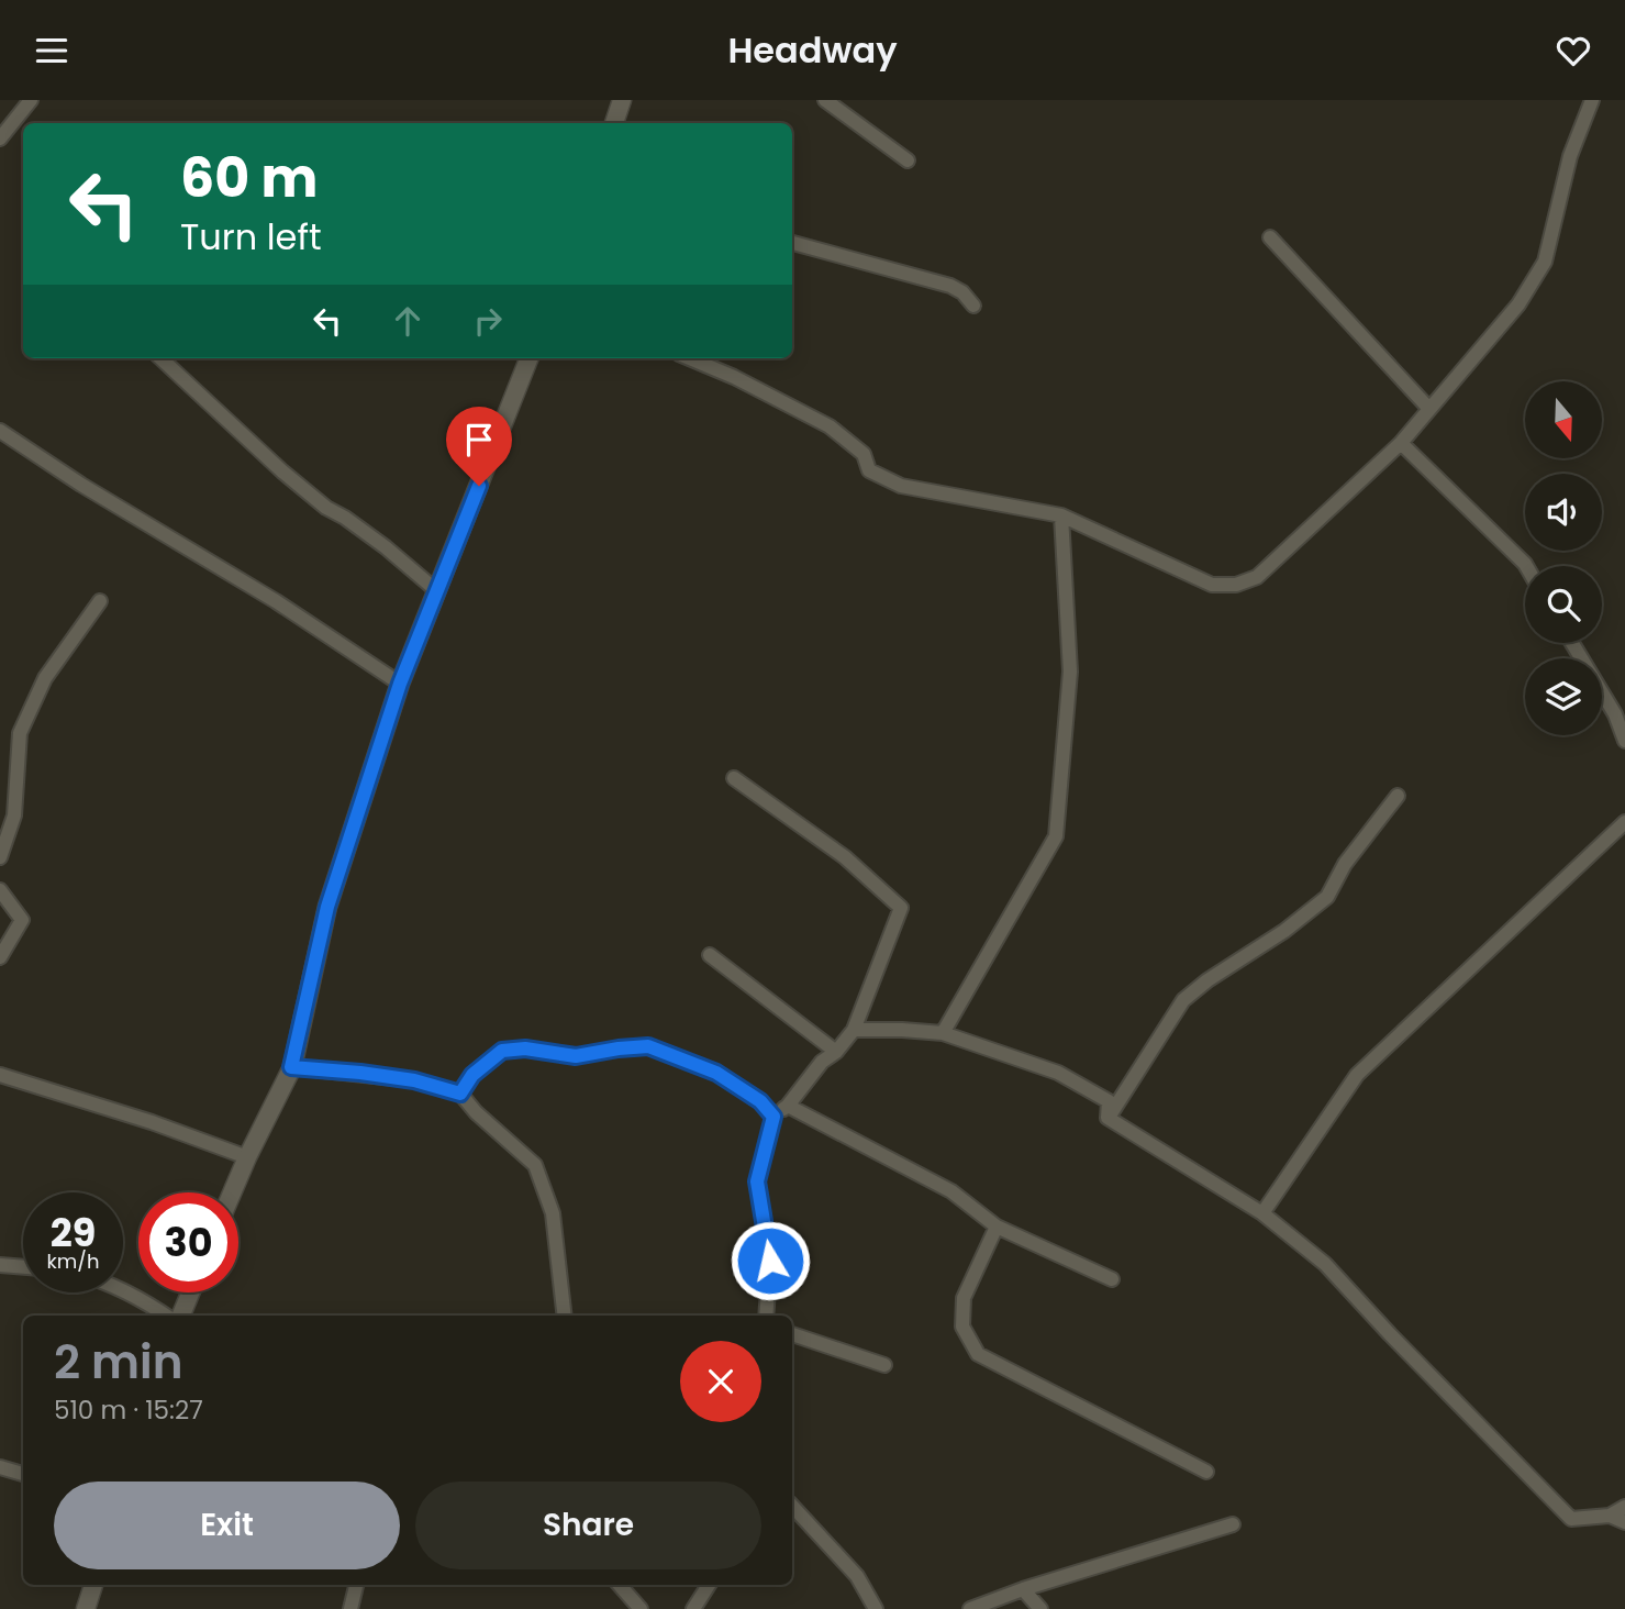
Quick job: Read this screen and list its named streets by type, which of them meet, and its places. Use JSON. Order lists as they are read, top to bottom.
{
  "north": "bottom",
  "page": {
    "header": "Headway",
    "turn": ["60 m", "Turn left"],
    "speed": "29 km/h",
    "limit": "30",
    "heading": ["2 min", "510 m · 15:27"],
    "buttons": ["Exit", "Share"]
  }
}
